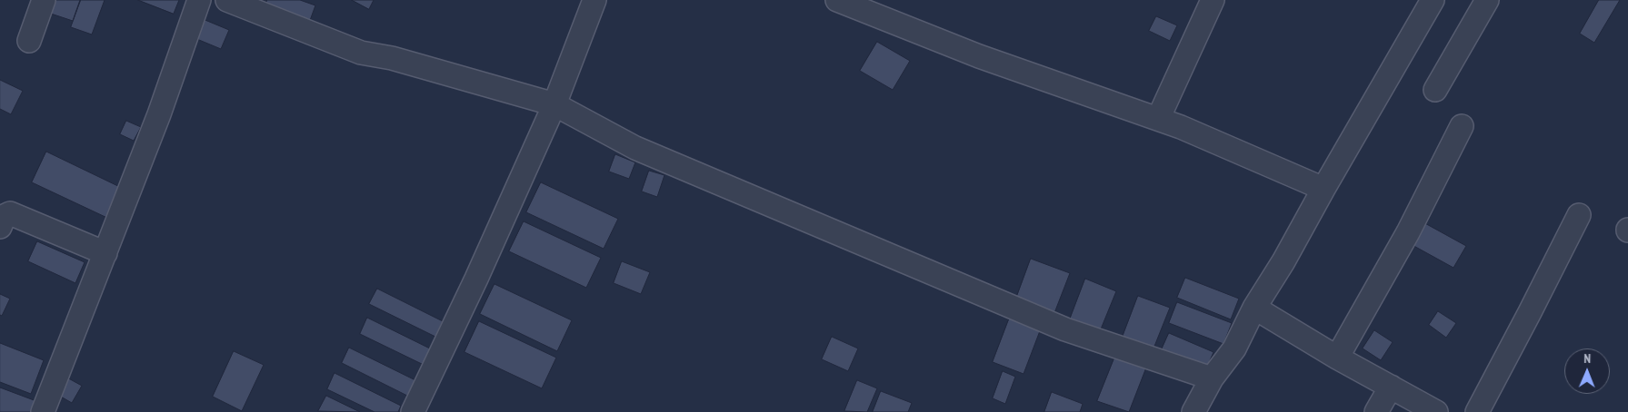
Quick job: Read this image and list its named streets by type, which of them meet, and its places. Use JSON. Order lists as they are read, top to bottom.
{
  "north": "top"
}
